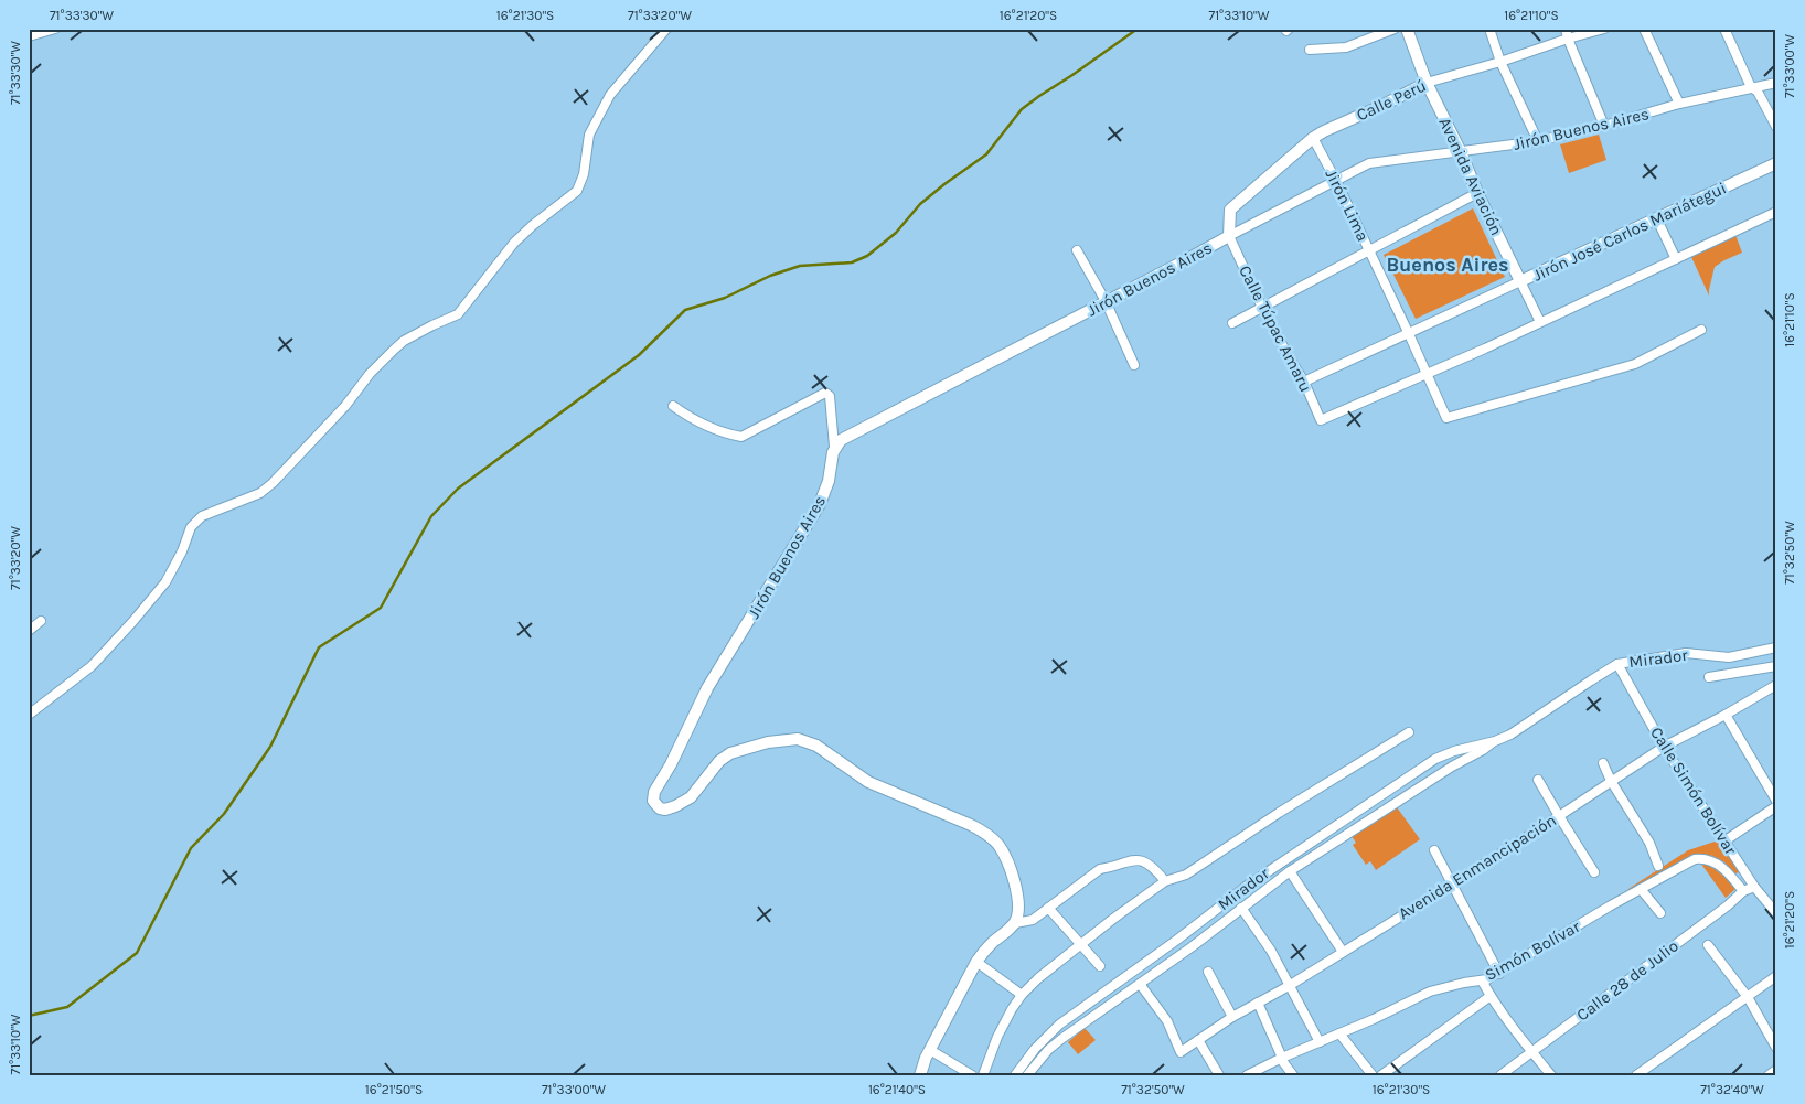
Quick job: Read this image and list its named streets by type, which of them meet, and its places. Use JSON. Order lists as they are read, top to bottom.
{
  "streets": {
    "street": [
      "Calle Perú",
      "Jirón Buenos Aires",
      "Avenida Aviación",
      "Jirón Lima",
      "Jirón José Carlos Mariátegui",
      "Calle Túpac Amaru",
      "Mirador",
      "Calle Simón Bolívar",
      "Avenida Enmancipación",
      "Simón Bolívar",
      "Calle 28 de Julio"
    ]
  },
  "crossings": [
    ["Calle Perú", "Jirón Buenos Aires"],
    ["Calle Perú", "Avenida Aviación"],
    ["Calle Perú", "Jirón Lima"],
    ["Calle Perú", "Calle Túpac Amaru"],
    ["Jirón Buenos Aires", "Avenida Aviación"],
    ["Jirón Buenos Aires", "Jirón Lima"],
    ["Jirón Buenos Aires", "Calle Túpac Amaru"],
    ["Avenida Aviación", "Jirón José Carlos Mariátegui"],
    ["Jirón Lima", "Jirón José Carlos Mariátegui"],
    ["Jirón Lima", "Calle Túpac Amaru"],
    ["Jirón José Carlos Mariátegui", "Calle Túpac Amaru"],
    ["Mirador", "Calle Simón Bolívar"],
    ["Mirador", "Avenida Enmancipación"],
    ["Calle Simón Bolívar", "Avenida Enmancipación"],
    ["Calle Simón Bolívar", "Calle 28 de Julio"],
    ["Simón Bolívar", "Calle 28 de Julio"]
  ],
  "districts": ["Buenos Aires"],
  "coordinates": [
    "71°33'30\"W",
    "16°21'30\"S",
    "71°33'20\"W",
    "16°21'20\"S",
    "71°33'10\"W",
    "16°21'10\"S",
    "71°33'00\"W",
    "71°32'50\"W",
    "16°21'50\"S",
    "16°21'40\"S",
    "71°32'40\"W"
  ]
}
